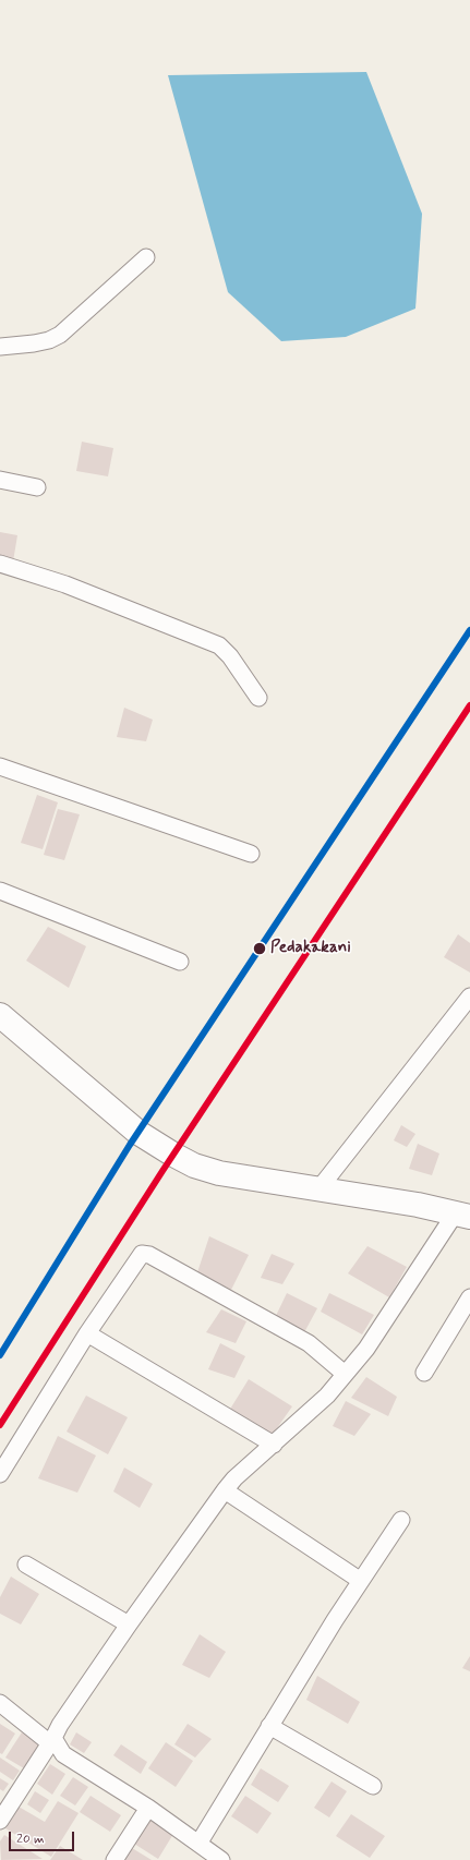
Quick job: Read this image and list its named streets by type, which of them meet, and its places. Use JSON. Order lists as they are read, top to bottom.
{
  "places": ["Pedakakani"],
  "scale_bar": "20 m"
}
